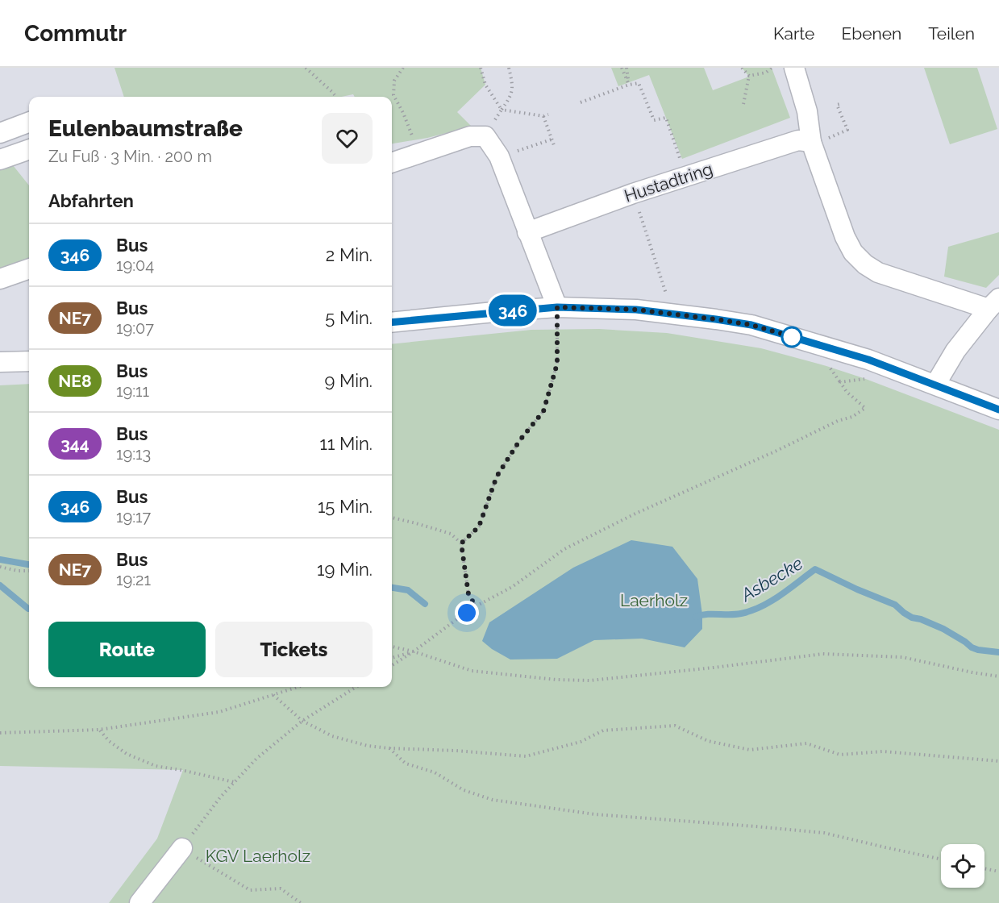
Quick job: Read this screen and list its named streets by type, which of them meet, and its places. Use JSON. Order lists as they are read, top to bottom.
{
  "streets": {
    "street": ["Hustadtring"]
  },
  "water": ["Asbecke"],
  "parks": ["Laerholz", "KGV Laerholz"],
  "lines": ["bus line 346"],
  "page": {
    "header": "Commutr",
    "nav": ["Karte", "Ebenen", "Teilen"],
    "on_map": "346",
    "heading": [
      ["Eulenbaumstraße", "Zu Fuß · 3 Min. · 200 m"],
      "Abfahrten"
    ],
    "list": [
      {
        "mark": "346",
        "name": "Bus",
        "note": "19:04",
        "value": "2 Min."
      },
      {
        "mark": "NE7",
        "name": "Bus",
        "note": "19:07",
        "value": "5 Min."
      },
      {
        "mark": "NE8",
        "name": "Bus",
        "note": "19:11",
        "value": "9 Min."
      },
      {
        "mark": "344",
        "name": "Bus",
        "note": "19:13",
        "value": "11 Min."
      },
      {
        "mark": "346",
        "name": "Bus",
        "note": "19:17",
        "value": "15 Min."
      },
      {
        "mark": "NE7",
        "name": "Bus",
        "note": "19:21",
        "value": "19 Min."
      }
    ],
    "buttons": ["Route", "Tickets"]
  }
}
